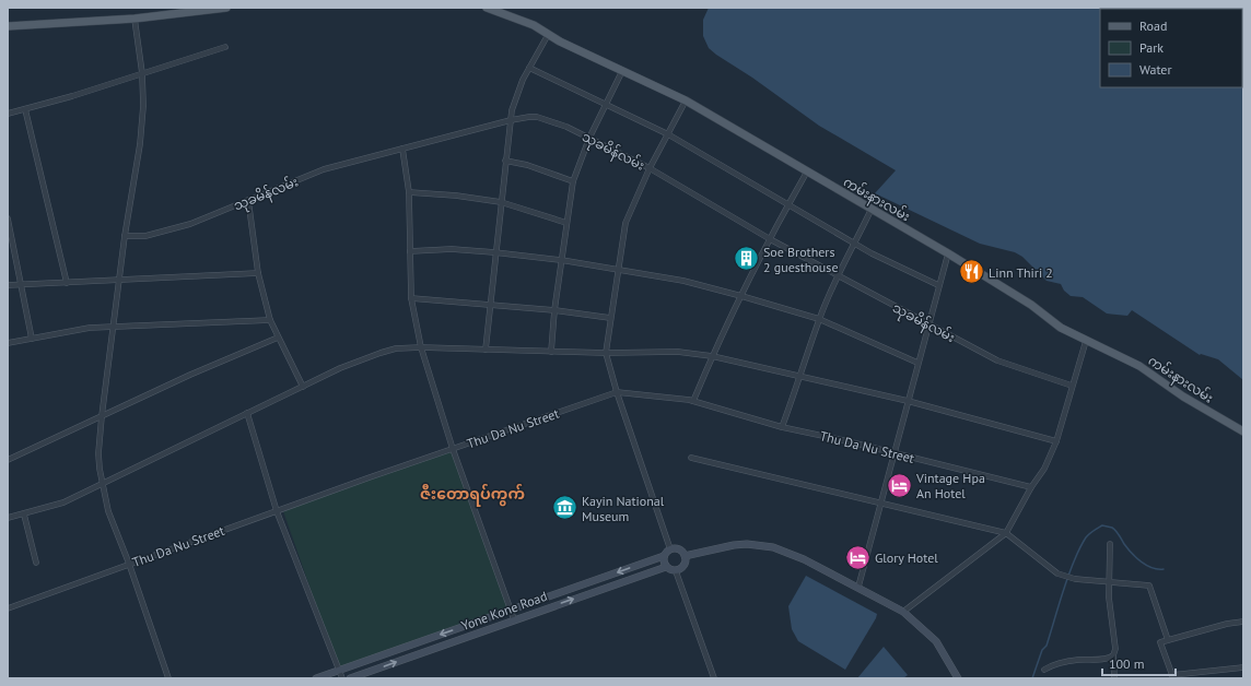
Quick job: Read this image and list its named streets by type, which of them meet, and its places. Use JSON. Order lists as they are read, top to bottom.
{
  "streets": {
    "main road": ["ကမ်းနားလမ်း"],
    "street": ["သုခမိန်လမ်း", "Thu Da Nu Street", "Yone Kone Road"]
  },
  "districts": ["ဇီးတောရပ်ကွက်"],
  "places": {
    "building": ["Soe Brothers 2 guesthouse"],
    "restaurant": ["Linn Thiri 2"],
    "hotel": ["Vintage Hpa An Hotel", "Glory Hotel"],
    "museum": ["Kayin National Museum"]
  },
  "legend": ["Road", "Park", "Water"],
  "scale_bar": "100 m"
}
